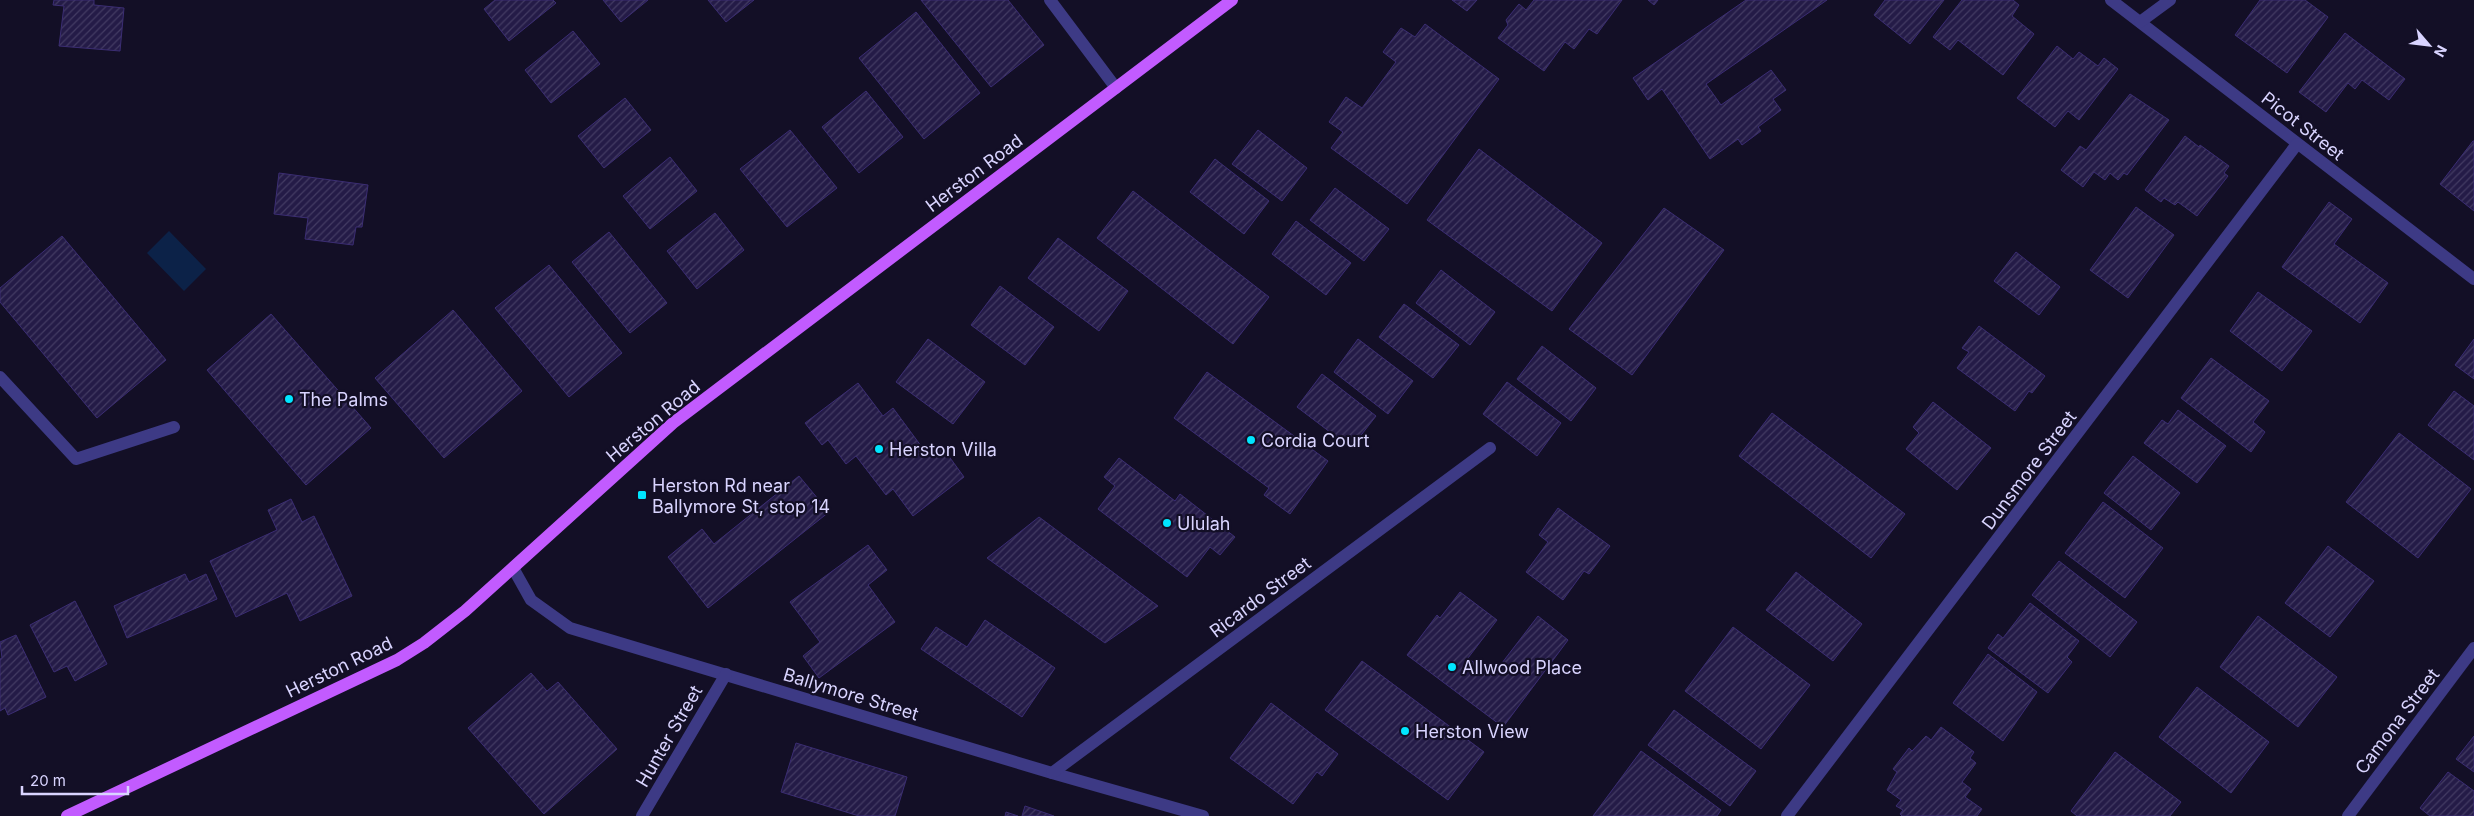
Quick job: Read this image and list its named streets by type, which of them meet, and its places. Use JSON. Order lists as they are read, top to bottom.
{
  "streets": {
    "main road": ["Herston Road"],
    "street": [
      "Picot Street",
      "Dunsmore Street",
      "Ricardo Street",
      "Ballymore Street",
      "Camona Street",
      "Hunter Street"
    ]
  },
  "crossings": [
    ["Picot Street", "Dunsmore Street"],
    ["Herston Road", "Ballymore Street"],
    ["Ricardo Street", "Ballymore Street"],
    ["Ballymore Street", "Hunter Street"]
  ],
  "places": {
    "other": [
      "The Palms",
      "Cordia Court",
      "Herston Villa",
      "Ululah",
      "Allwood Place",
      "Herston View"
    ],
    "transit": ["Herston Rd near Ballymore St, stop 14"]
  },
  "scale_bar": "20 m",
  "north": "bottom right"
}
